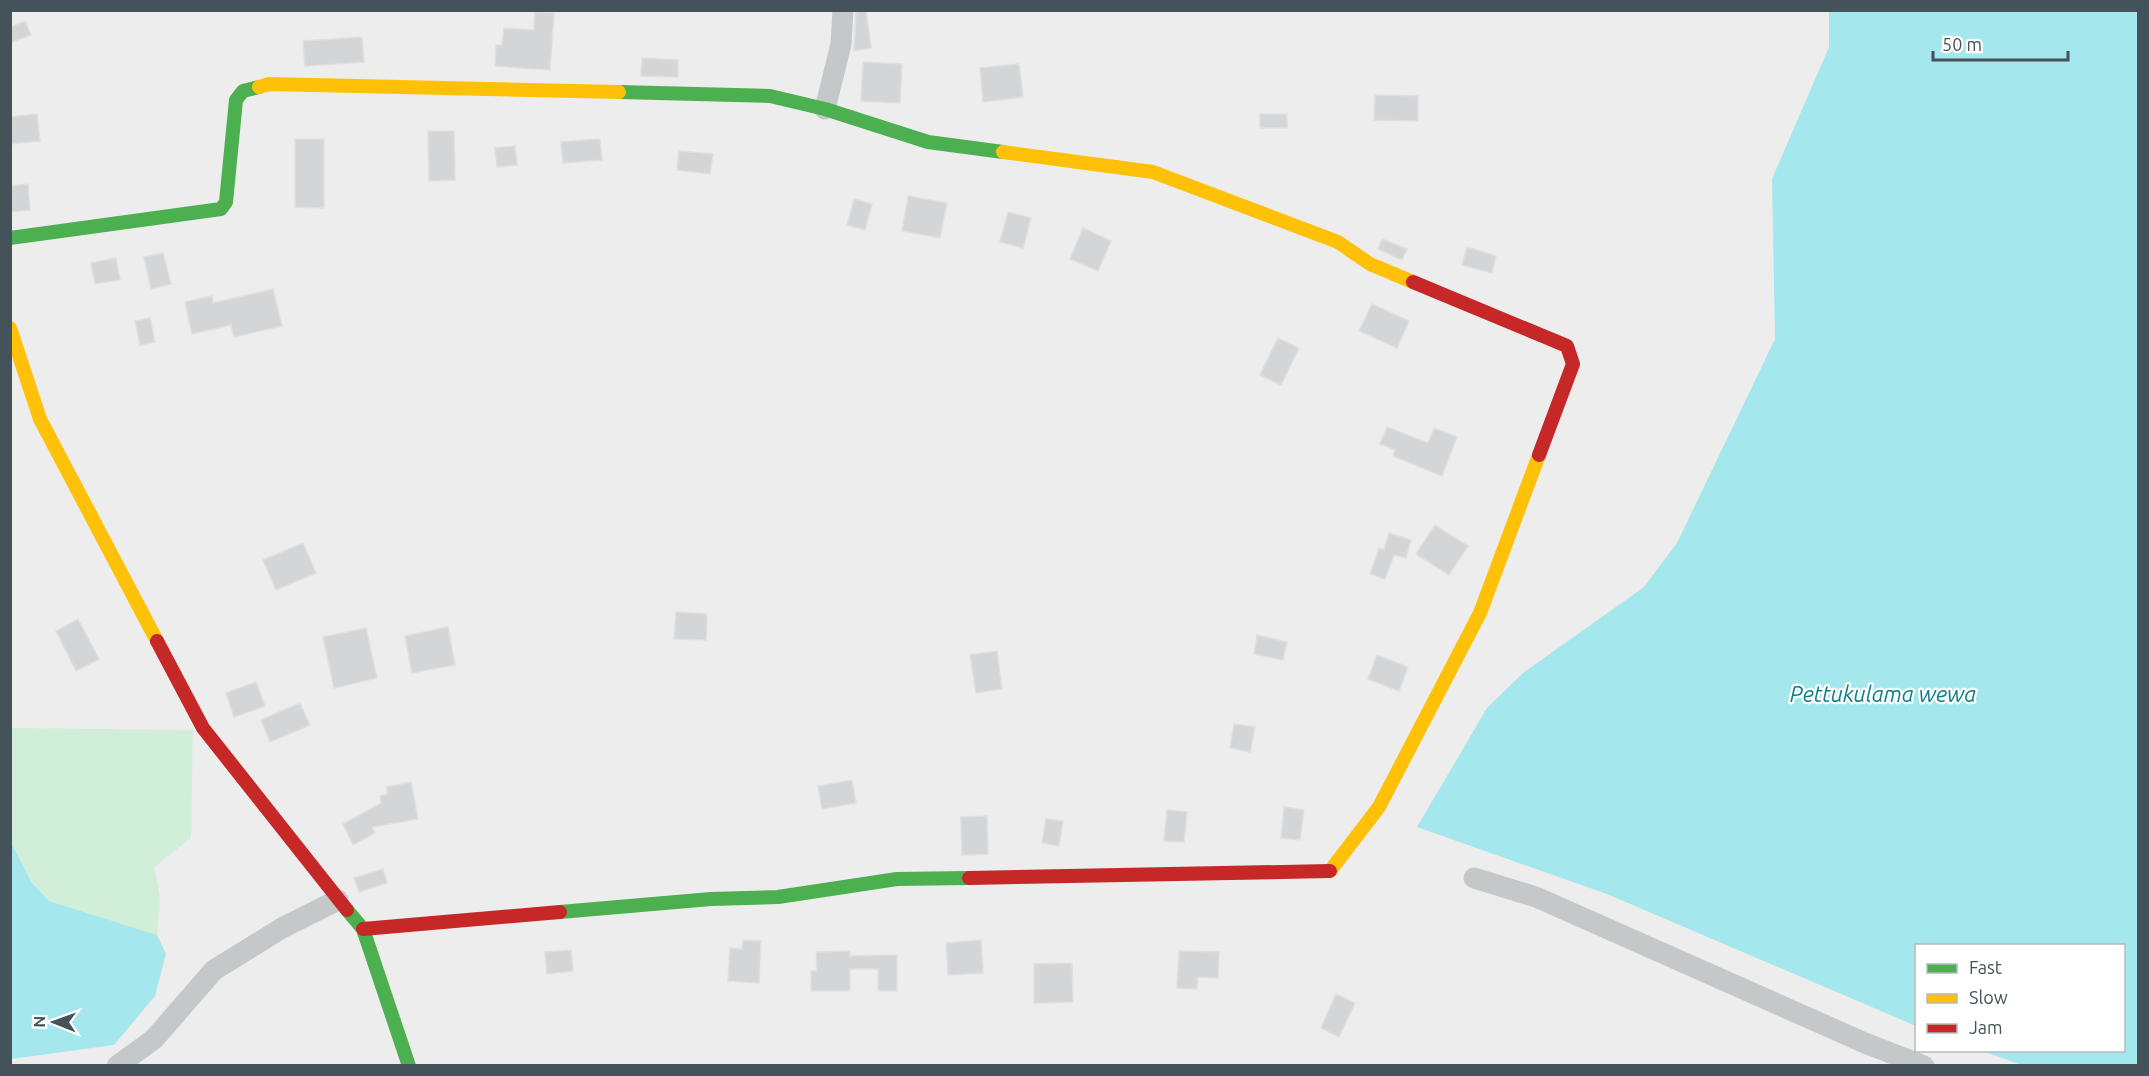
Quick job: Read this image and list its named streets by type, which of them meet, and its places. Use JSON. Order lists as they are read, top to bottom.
{
  "water": ["Pettukulama wewa"],
  "legend": ["Fast", "Slow", "Jam"],
  "scale_bar": "50 m",
  "north": "left"
}
